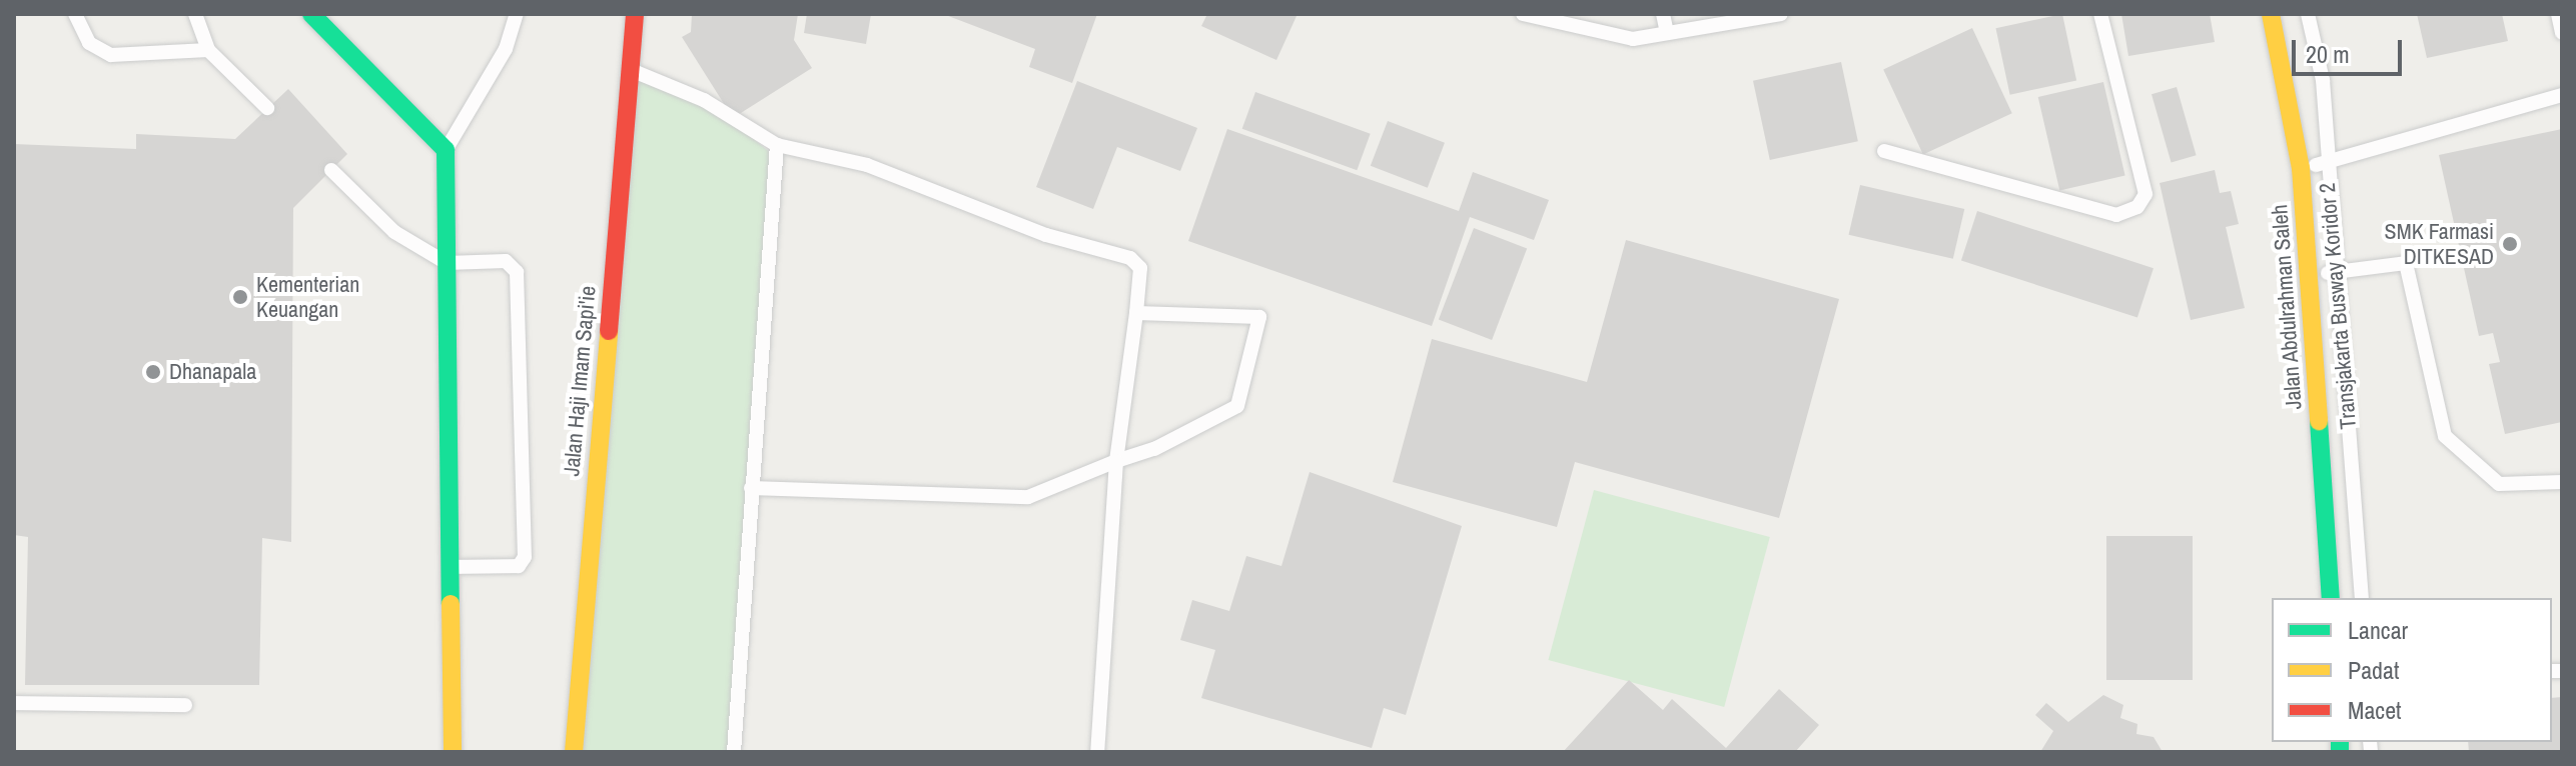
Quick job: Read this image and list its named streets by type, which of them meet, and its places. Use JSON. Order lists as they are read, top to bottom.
{
  "streets": {
    "street": ["Jalan Abdulrahman Saleh", "Jalan Haji Imam Sapi'ie"],
    "lane": ["Transjakarta Busway Koridor 2"]
  },
  "places": ["SMK Farmasi DITKESAD", "Kementerian Keuangan", "Dhanapala"],
  "legend": ["Lancar", "Padat", "Macet"],
  "scale_bar": "20 m"
}
